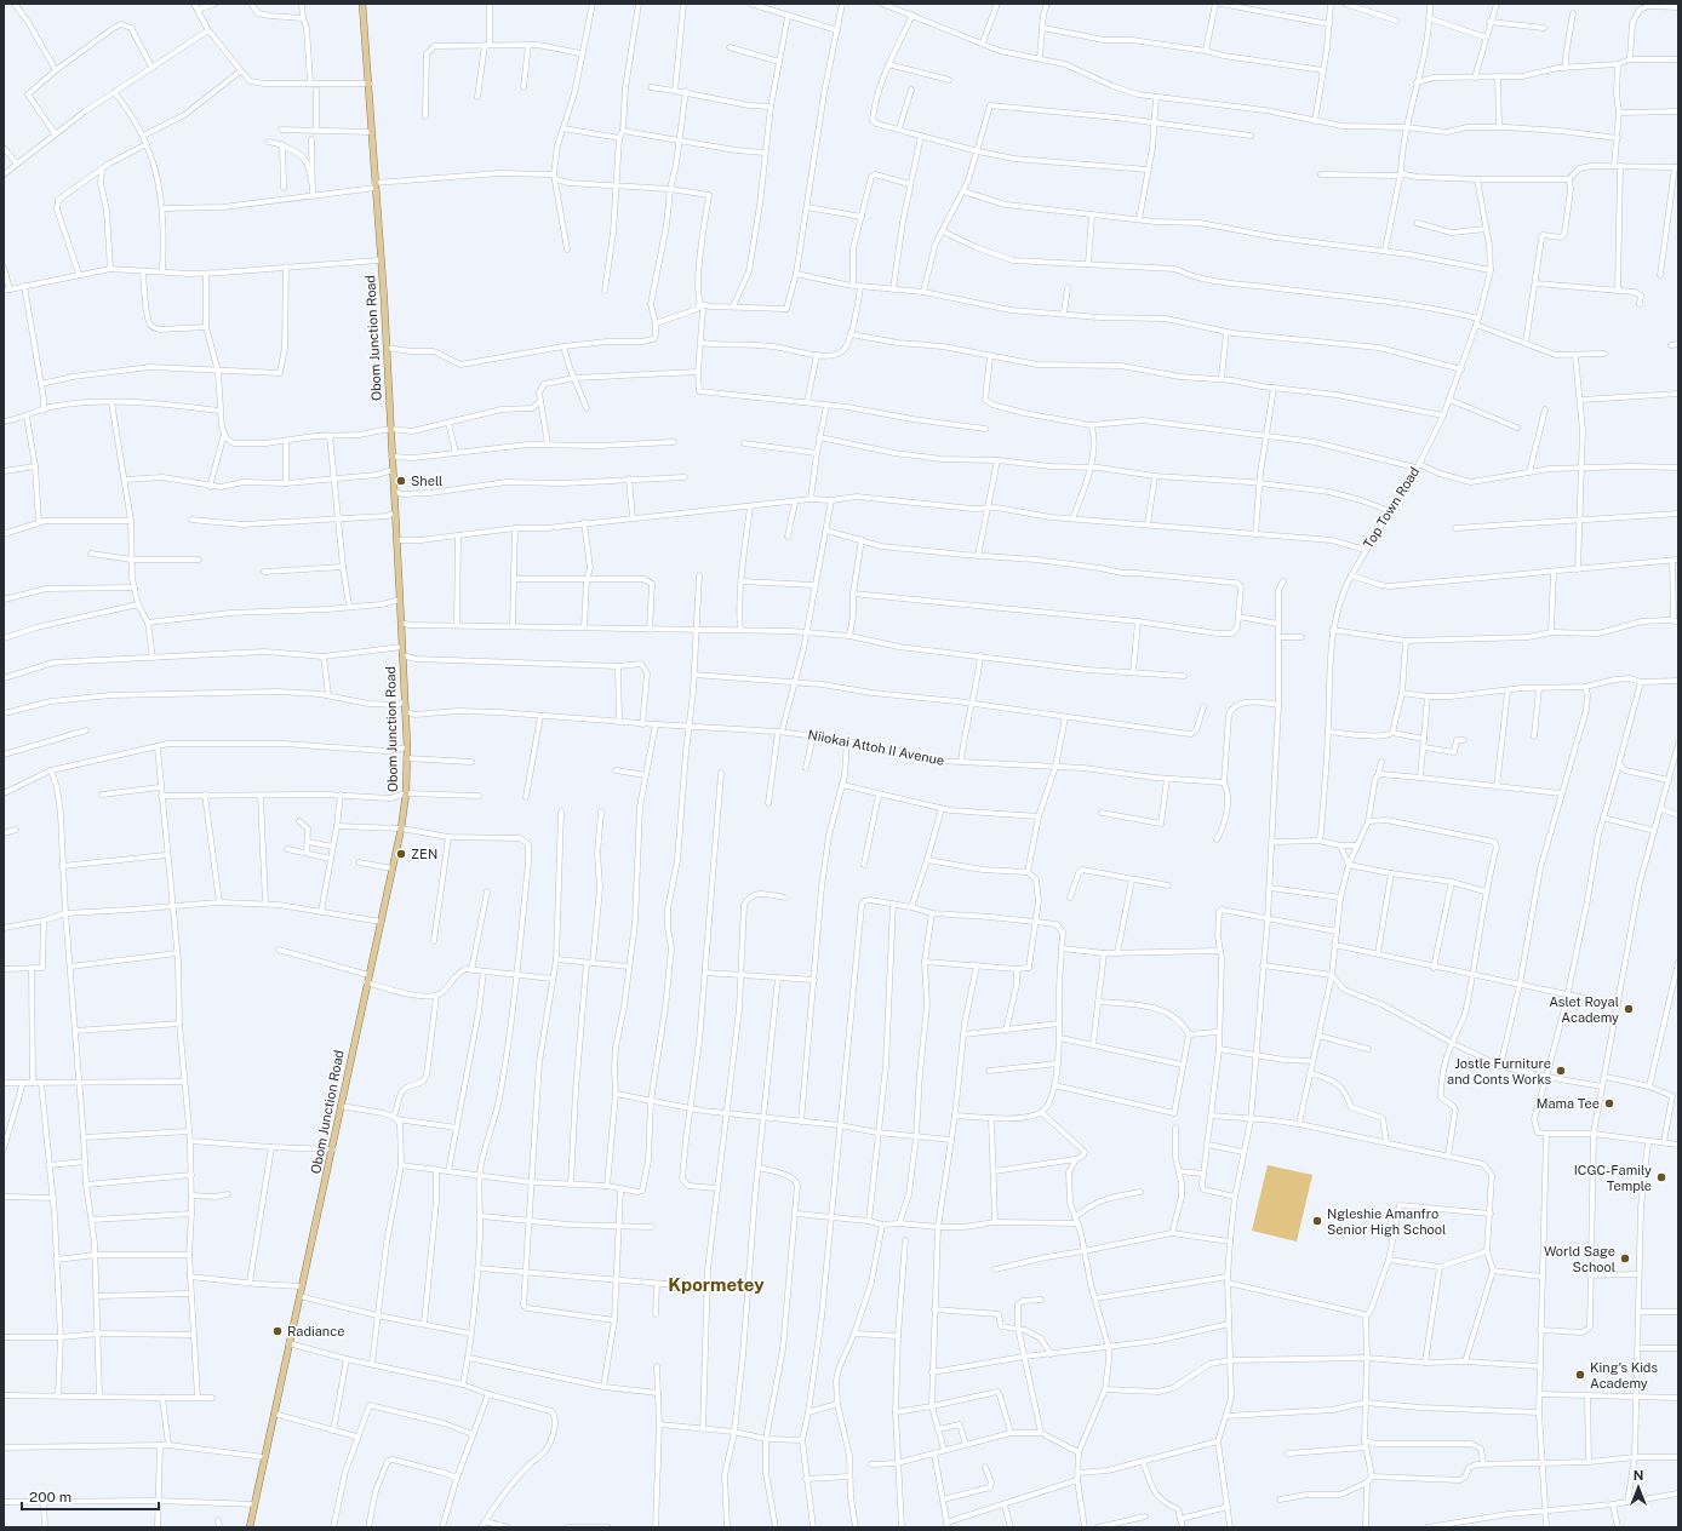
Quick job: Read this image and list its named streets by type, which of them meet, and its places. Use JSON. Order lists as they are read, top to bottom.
{
  "streets": {
    "main road": ["Obom Junction Road"],
    "street": ["Top Town Road", "Niiokai Attoh II Avenue"]
  },
  "crossings": [
    ["Obom Junction Road", "Niiokai Attoh II Avenue"]
  ],
  "districts": ["Kpormetey"],
  "places": [
    "Shell",
    "ZEN",
    "Aslet Royal Academy",
    "Jostle Furniture and Conts Works",
    "Mama Tee",
    "ICGC-Family Temple",
    "Ngleshie Amanfro Senior High School",
    "World Sage School",
    "Radiance",
    "King's Kids Academy"
  ],
  "scale_bar": "200 m",
  "north": "top"
}
